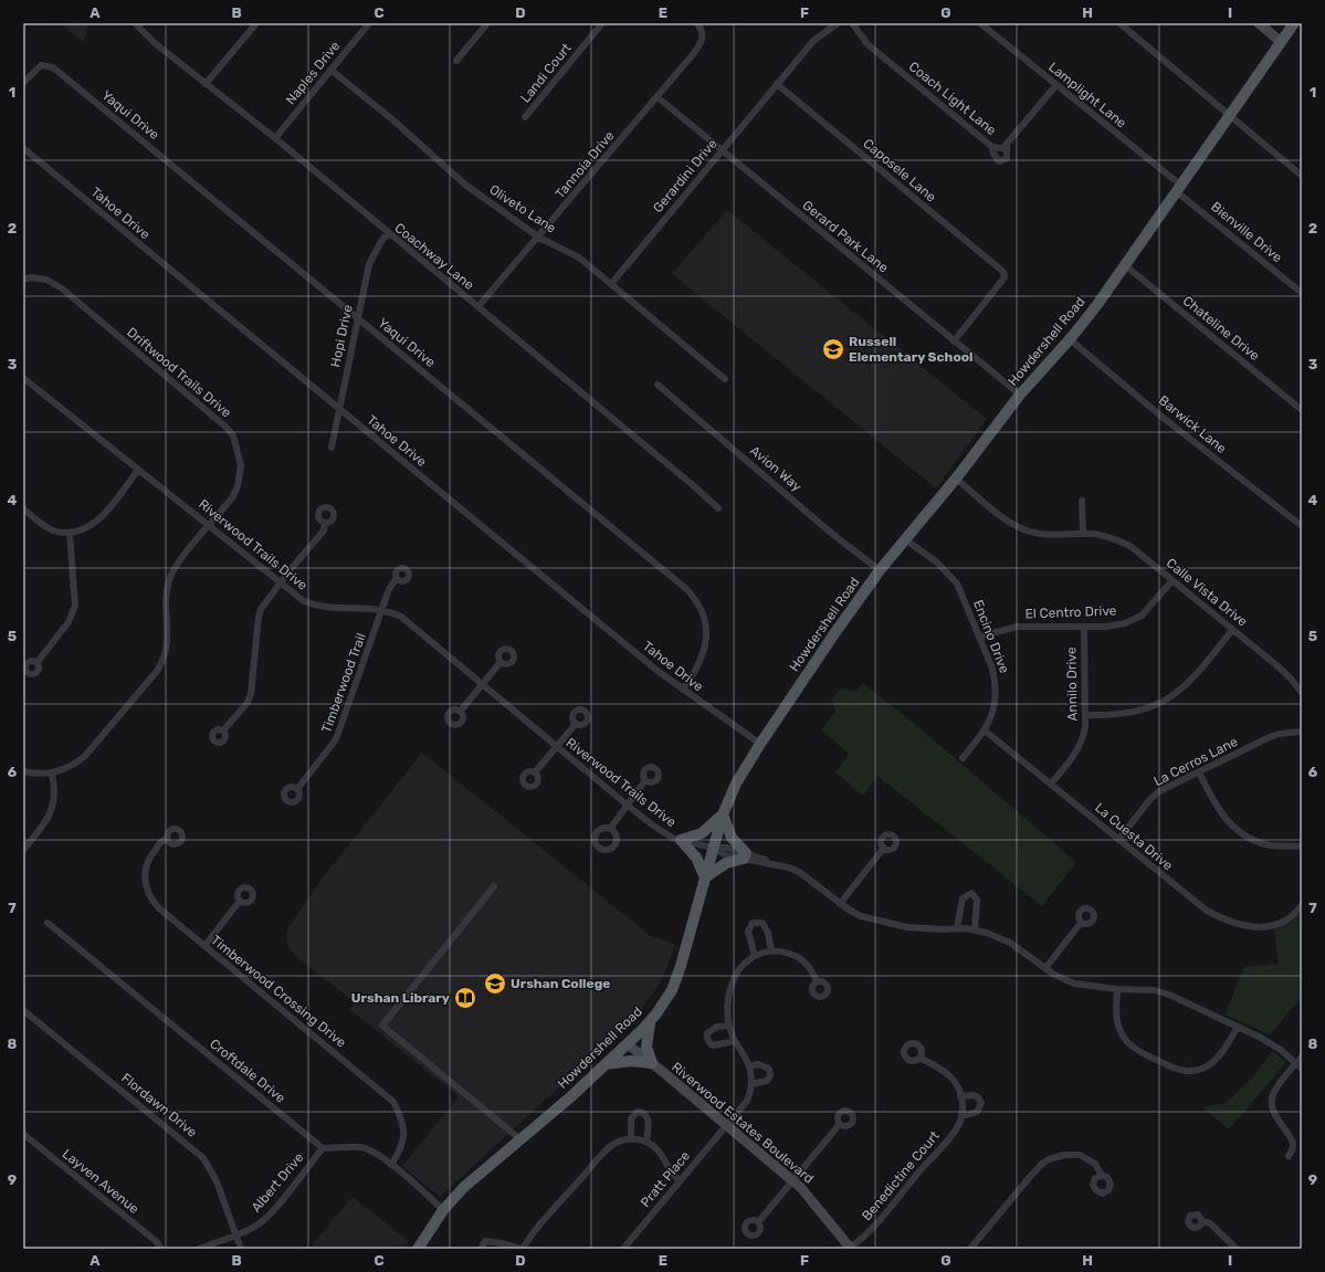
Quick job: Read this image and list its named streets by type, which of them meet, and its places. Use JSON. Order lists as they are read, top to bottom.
{
  "streets": {
    "main road": ["Howdershell Road"],
    "street": [
      "Naples Drive",
      "Landi Court",
      "Lamplight Lane",
      "Coach Light Lane",
      "Yaqui Drive",
      "Tannoia Drive",
      "Caposele Lane",
      "Gerardini Drive",
      "Oliveto Lane",
      "Tahoe Drive",
      "Bienville Drive",
      "Gerard Park Lane",
      "Coachway Lane",
      "Chateline Drive",
      "Hopi Drive",
      "Driftwood Trails Drive",
      "Barwick Lane",
      "Avion Way",
      "Riverwood Trails Drive",
      "Calle Vista Drive",
      "El Centro Drive",
      "Encino Drive",
      "Timberwood Trail",
      "Annilo Drive",
      "La Cerros Lane",
      "La Cuesta Drive",
      "Timberwood Crossing Drive",
      "Croftdale Drive",
      "Flordawn Drive",
      "Riverwood Estates Boulevard",
      "Benedictine Court",
      "Pratt Place",
      "Layven Avenue",
      "Albert Drive"
    ]
  },
  "crossings": [
    ["Naples Drive", "Oliveto Lane"],
    ["Naples Drive", "Coachway Lane"],
    ["Lamplight Lane", "Coach Light Lane"],
    ["Lamplight Lane", "Bienville Drive"],
    ["Lamplight Lane", "Howdershell Road"],
    ["Yaqui Drive", "Tahoe Drive"],
    ["Yaqui Drive", "Hopi Drive"],
    ["Tannoia Drive", "Oliveto Lane"],
    ["Tannoia Drive", "Gerard Park Lane"],
    ["Tannoia Drive", "Coachway Lane"],
    ["Caposele Lane", "Gerardini Drive"],
    ["Caposele Lane", "Gerard Park Lane"],
    ["Gerardini Drive", "Oliveto Lane"],
    ["Gerardini Drive", "Gerard Park Lane"],
    ["Tahoe Drive", "Hopi Drive"],
    ["Tahoe Drive", "Howdershell Road"],
    ["Bienville Drive", "Howdershell Road"],
    ["Gerard Park Lane", "Howdershell Road"],
    ["Coachway Lane", "Hopi Drive"],
    ["Chateline Drive", "Howdershell Road"],
    ["Howdershell Road", "Barwick Lane"],
    ["Howdershell Road", "Avion Way"],
    ["Howdershell Road", "Riverwood Trails Drive"],
    ["Howdershell Road", "Calle Vista Drive"],
    ["Howdershell Road", "Encino Drive"],
    ["Howdershell Road", "Riverwood Estates Boulevard"],
    ["Driftwood Trails Drive", "Riverwood Trails Drive"],
    ["Riverwood Trails Drive", "Timberwood Trail"],
    ["Calle Vista Drive", "El Centro Drive"],
    ["El Centro Drive", "Encino Drive"],
    ["El Centro Drive", "Annilo Drive"],
    ["Encino Drive", "La Cuesta Drive"],
    ["Annilo Drive", "La Cuesta Drive"],
    ["La Cerros Lane", "La Cuesta Drive"],
    ["Croftdale Drive", "Albert Drive"],
    ["Flordawn Drive", "Albert Drive"],
    ["Riverwood Estates Boulevard", "Benedictine Court"],
    ["Riverwood Estates Boulevard", "Pratt Place"]
  ],
  "places": {
    "school or university": ["Russell Elementary School", "Urshan College"],
    "library": ["Urshan Library"]
  },
  "grid": {
    "columns": [
      "A",
      "B",
      "C",
      "D",
      "E",
      "F",
      "G",
      "H",
      "I"
    ],
    "rows": [
      "1",
      "2",
      "3",
      "4",
      "5",
      "6",
      "7",
      "8",
      "9"
    ]
  }
}
